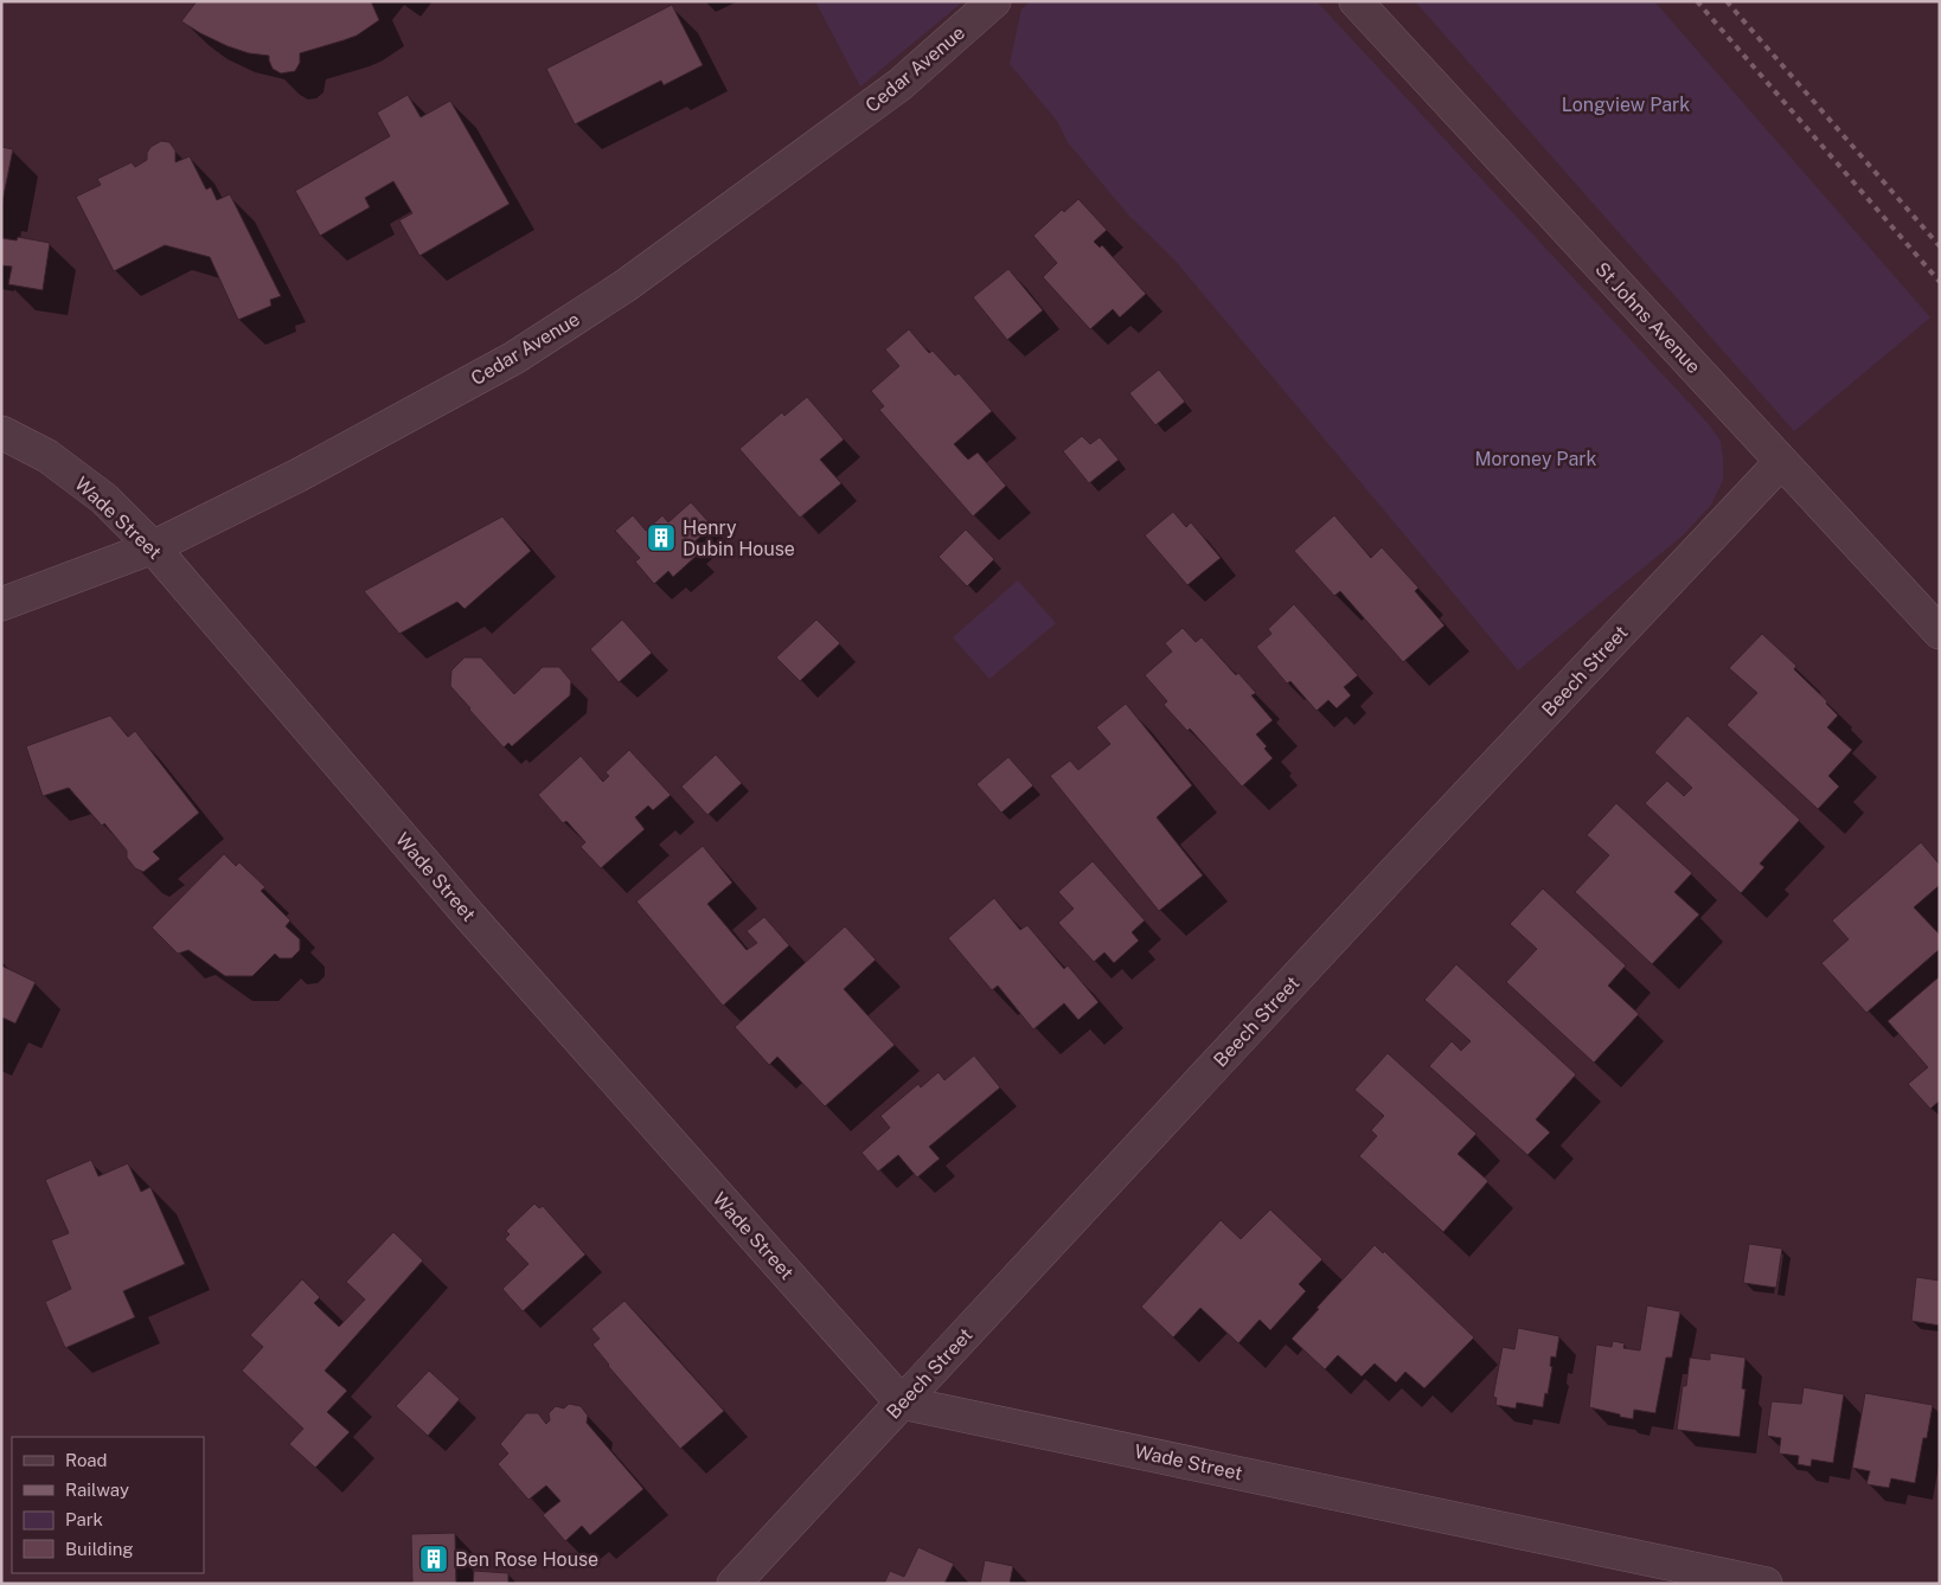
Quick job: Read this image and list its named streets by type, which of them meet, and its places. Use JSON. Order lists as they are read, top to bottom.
{
  "streets": {
    "street": [
      "Cedar Avenue",
      "St Johns Avenue",
      "Wade Street",
      "Beech Street"
    ]
  },
  "crossings": [
    ["Cedar Avenue", "Wade Street"],
    ["St Johns Avenue", "Beech Street"],
    ["Wade Street", "Beech Street"]
  ],
  "parks": ["Longview Park", "Moroney Park"],
  "places": {
    "building": ["Henry Dubin House", "Ben Rose House"]
  },
  "legend": [
    "Road",
    "Railway",
    "Park",
    "Building"
  ]
}
